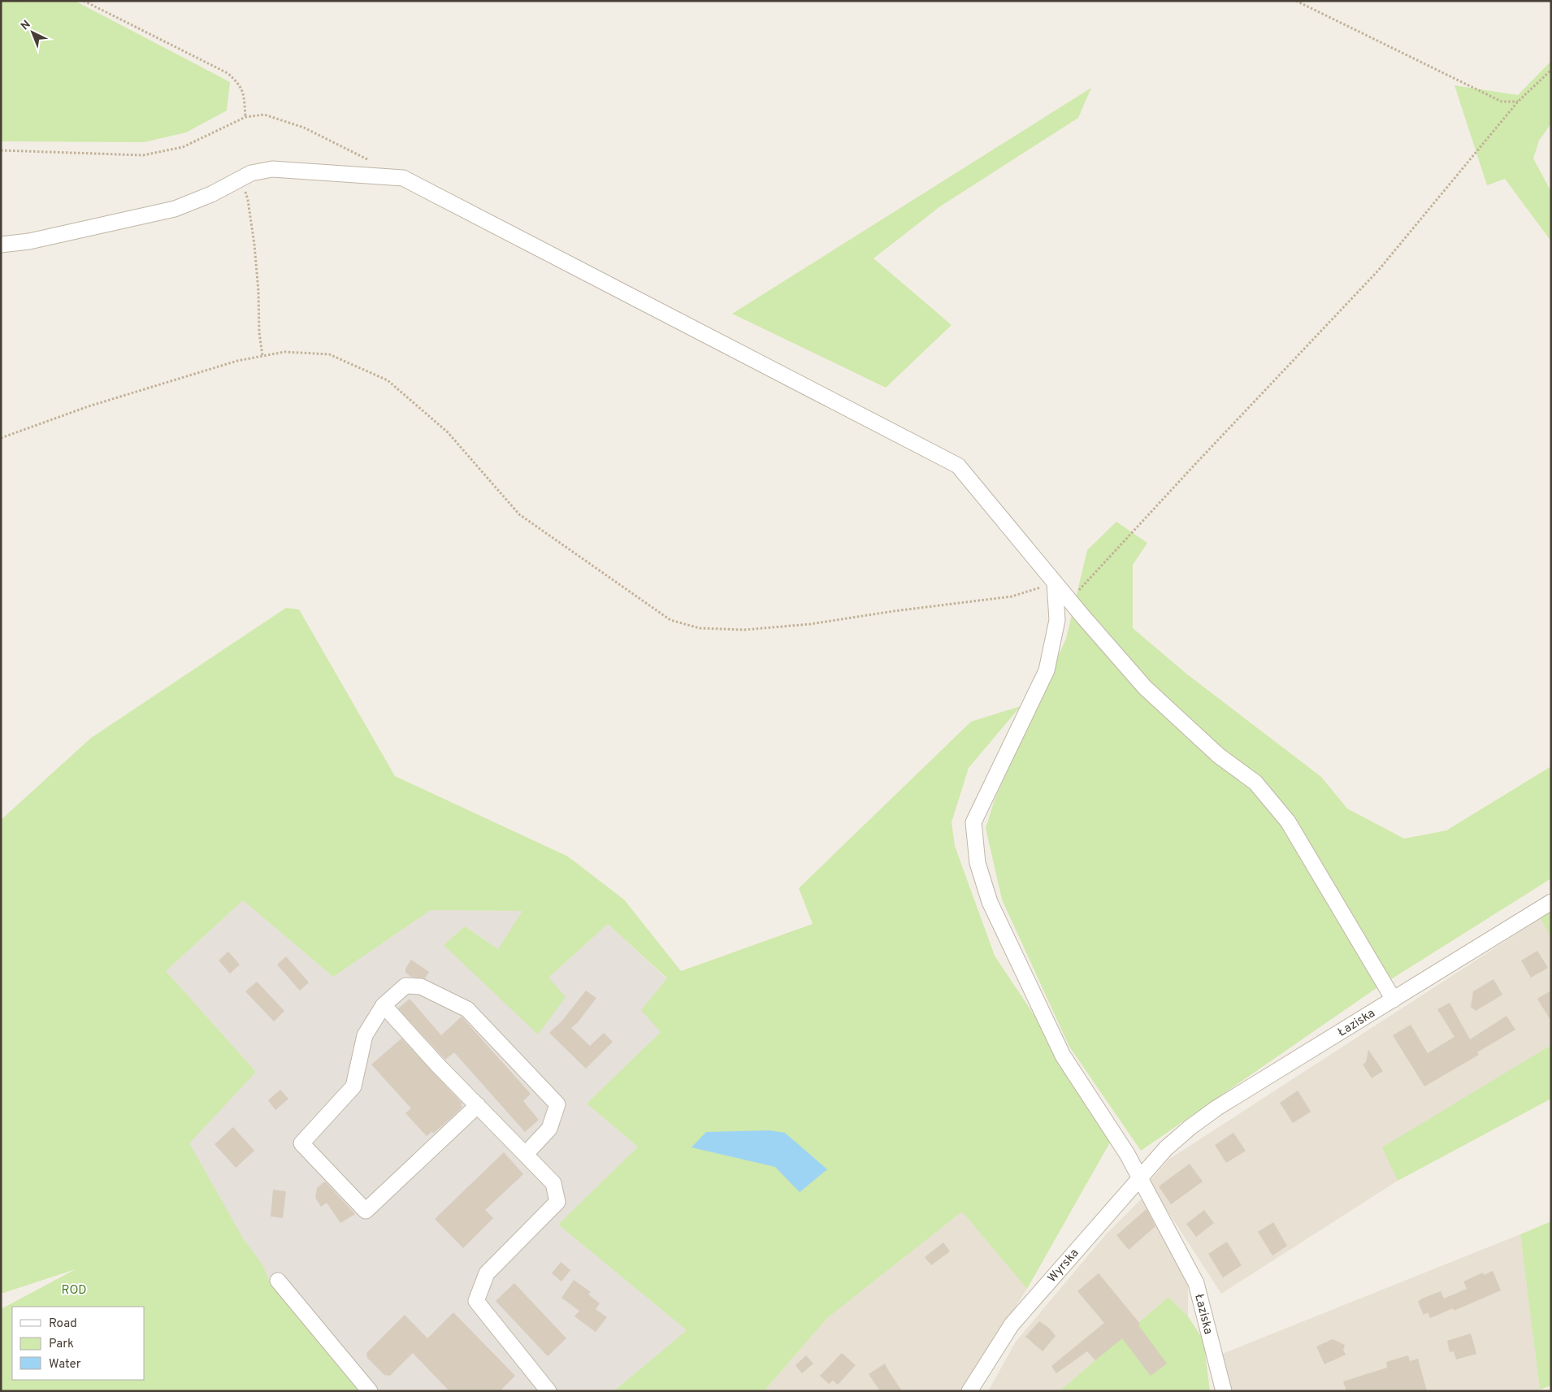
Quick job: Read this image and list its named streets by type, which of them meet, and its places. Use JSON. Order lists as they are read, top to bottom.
{
  "streets": {
    "street": ["Łaziska", "Wyrska"]
  },
  "crossings": [
    ["Łaziska", "Wyrska"]
  ],
  "parks": ["ROD"],
  "legend": ["Road", "Park", "Water"],
  "north": "top left"
}
